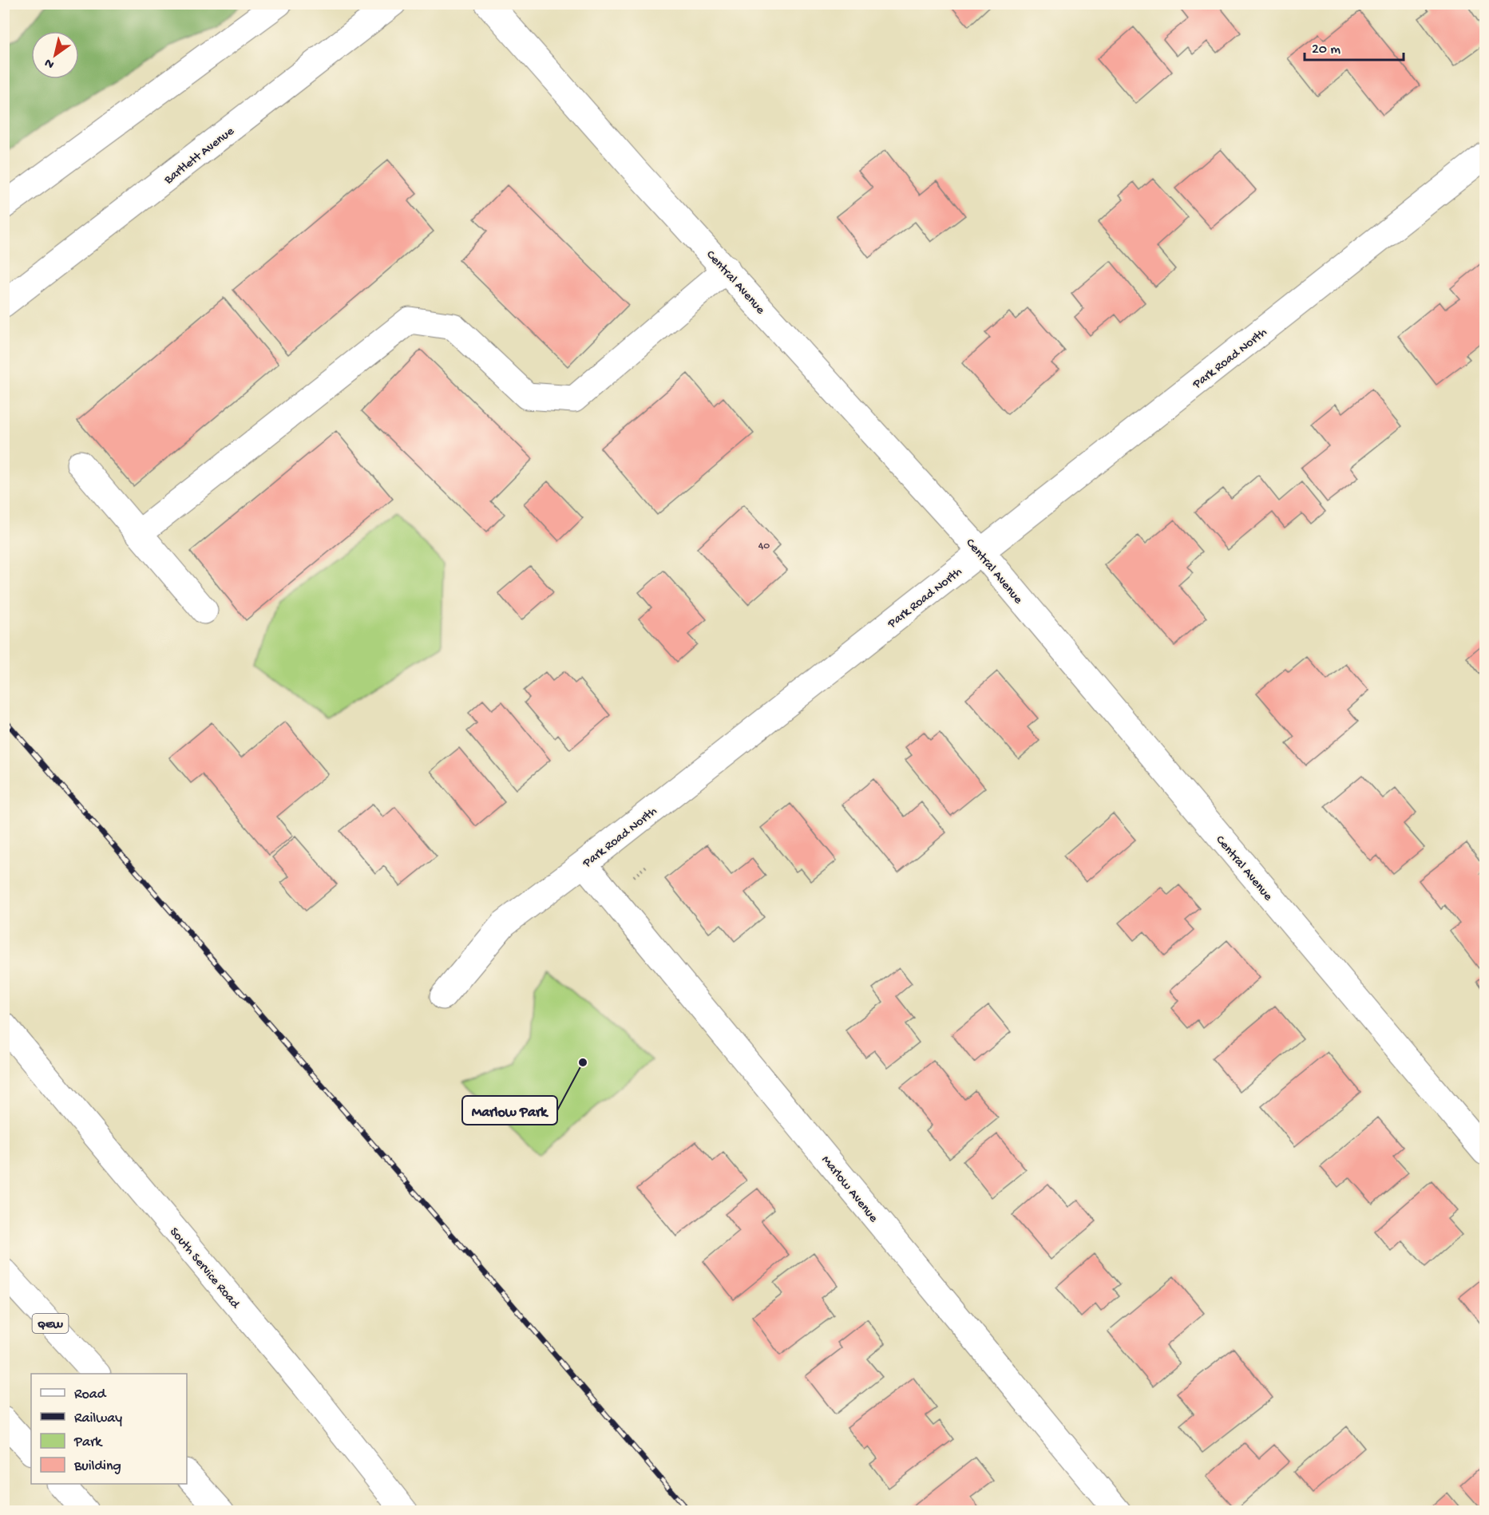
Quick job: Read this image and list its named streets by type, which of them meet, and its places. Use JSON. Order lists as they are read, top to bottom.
{
  "streets": {
    "main road": [
      "Bartlett Avenue",
      "Central Avenue",
      "Park Road North",
      "Marlow Avenue",
      "South Service Road",
      "QEW"
    ]
  },
  "crossings": [
    ["Central Avenue", "Park Road North"],
    ["Park Road North", "Marlow Avenue"]
  ],
  "places": ["Marlow Park"],
  "house_numbers": ["40"],
  "legend": [
    "Road",
    "Railway",
    "Park",
    "Building"
  ],
  "scale_bar": "20 m",
  "north": "bottom left"
}
